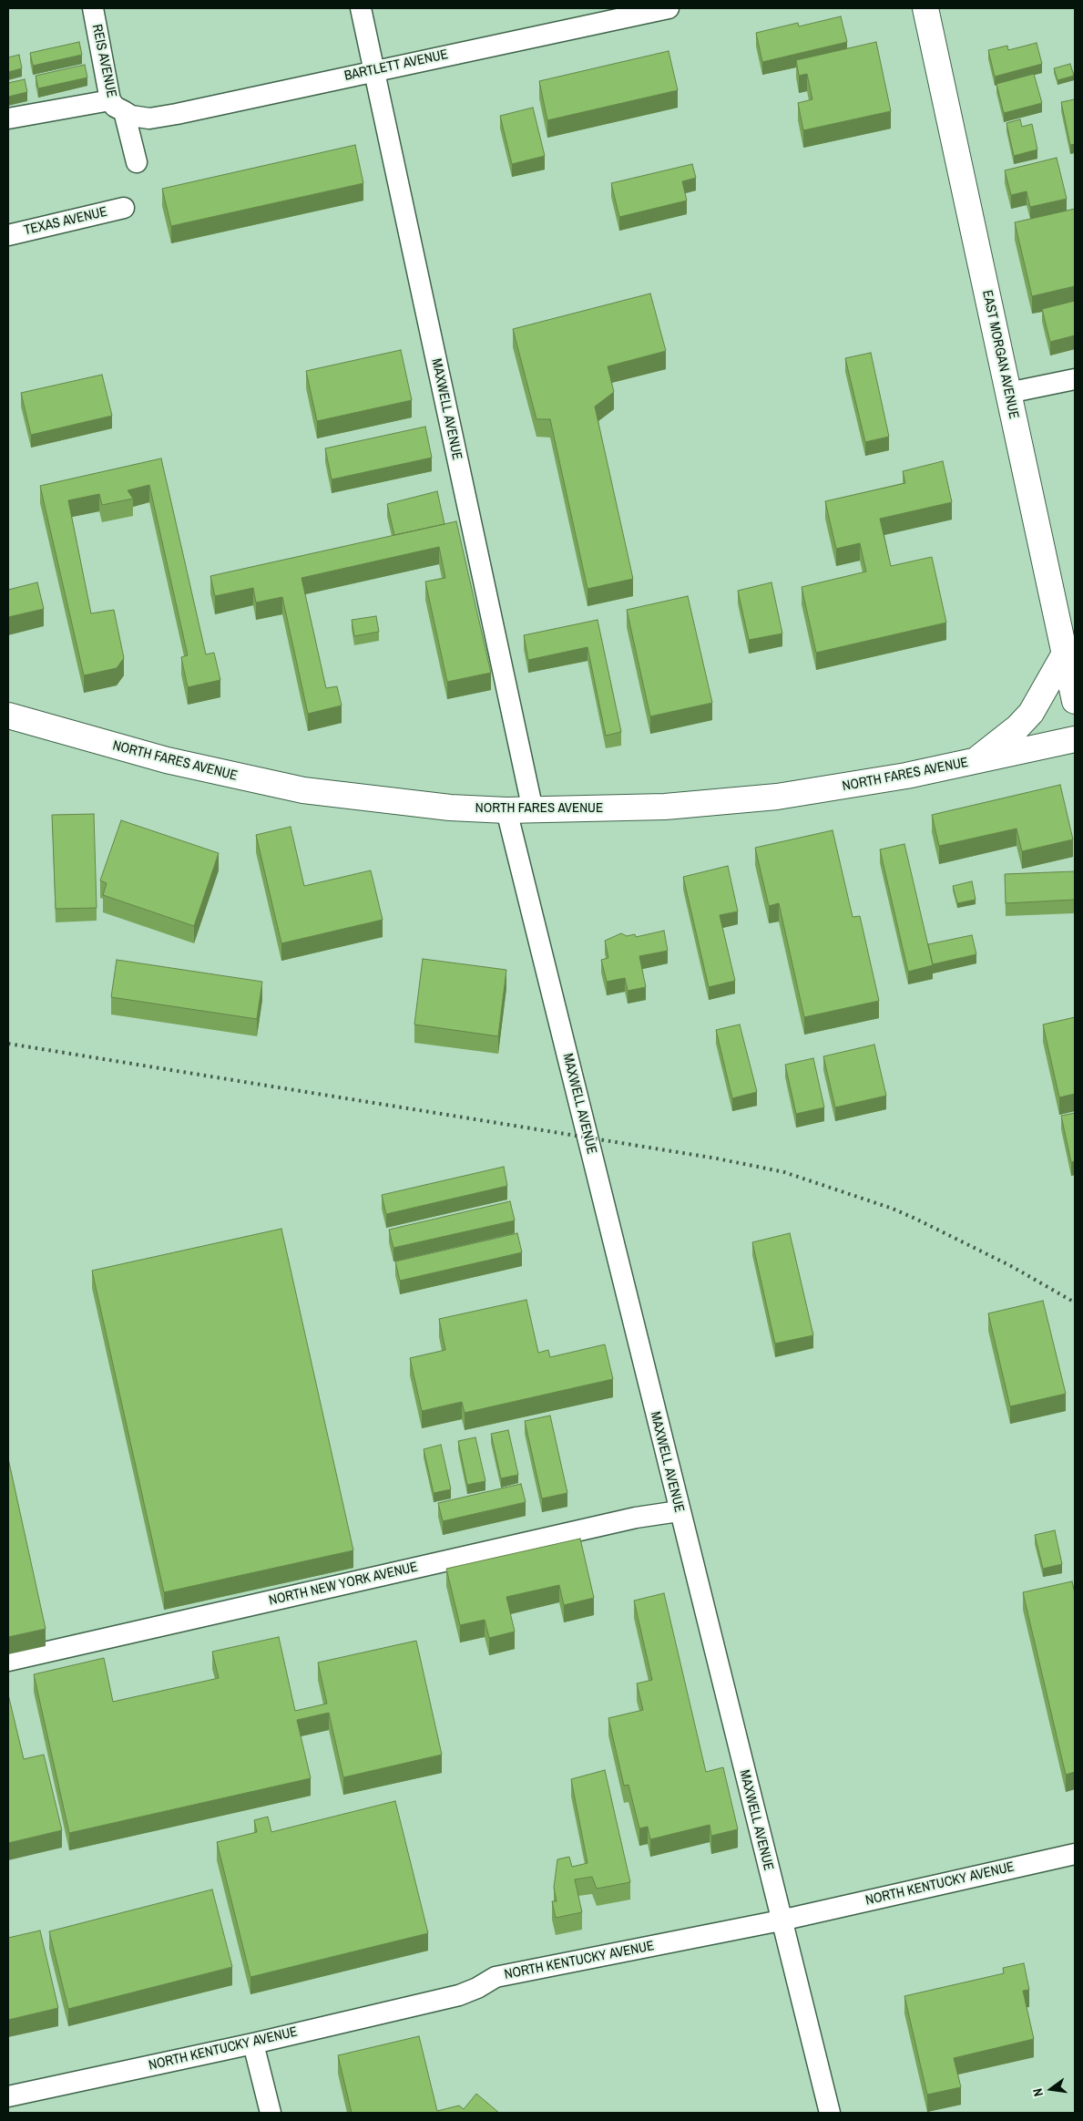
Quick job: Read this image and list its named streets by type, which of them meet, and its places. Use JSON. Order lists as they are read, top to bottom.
{
  "streets": {
    "street": [
      "REIS AVENUE",
      "BARTLETT AVENUE",
      "TEXAS AVENUE",
      "EAST MORGAN AVENUE",
      "MAXWELL AVENUE",
      "NORTH FARES AVENUE",
      "NORTH NEW YORK AVENUE",
      "NORTH KENTUCKY AVENUE"
    ]
  },
  "crossings": [
    ["REIS AVENUE", "BARTLETT AVENUE"],
    ["BARTLETT AVENUE", "MAXWELL AVENUE"],
    ["MAXWELL AVENUE", "NORTH FARES AVENUE"],
    ["MAXWELL AVENUE", "NORTH NEW YORK AVENUE"],
    ["MAXWELL AVENUE", "NORTH KENTUCKY AVENUE"]
  ],
  "north": "left"
}
